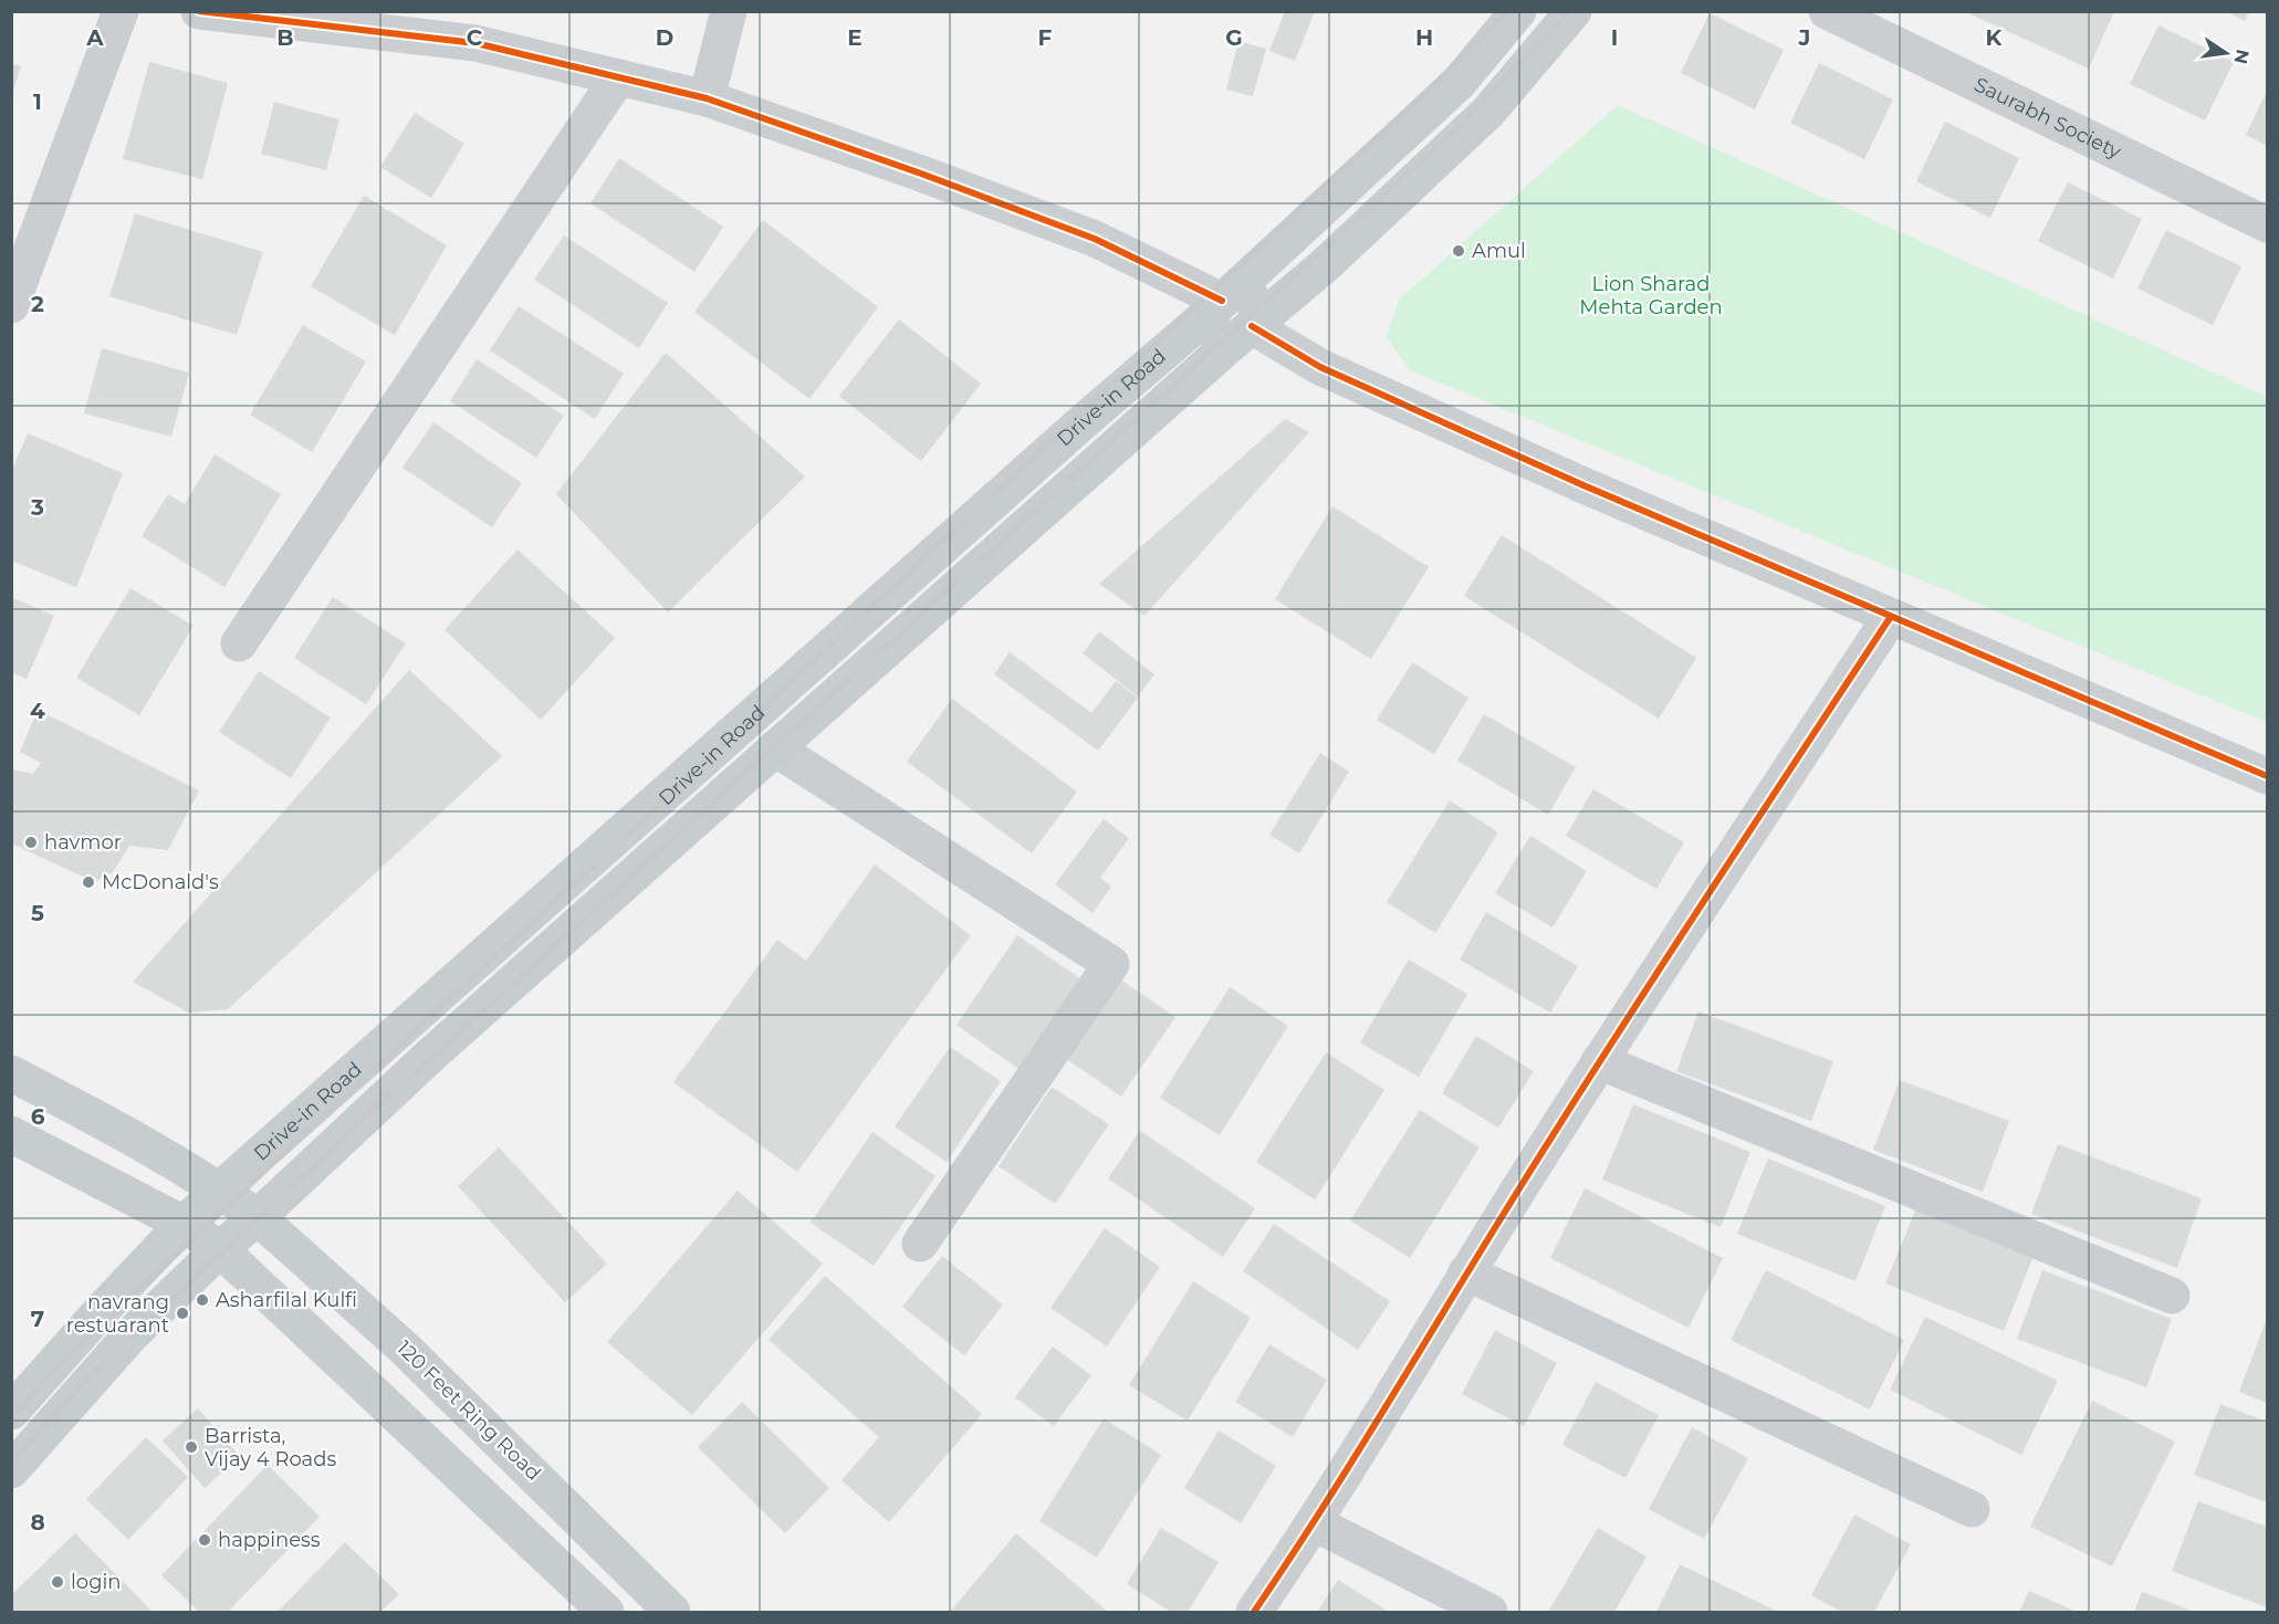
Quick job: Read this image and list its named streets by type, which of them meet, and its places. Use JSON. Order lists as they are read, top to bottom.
{
  "streets": {
    "main road": ["Drive-in Road", "120 Feet Ring Road"],
    "street": ["Saurabh Society"]
  },
  "crossings": [
    ["Drive-in Road", "120 Feet Ring Road"]
  ],
  "parks": ["Lion Sharad Mehta Garden"],
  "places": [
    "Amul",
    "havmor",
    "McDonald's",
    "Asharfilal Kulfi",
    "navrang restuarant",
    "Barrista, Vijay 4 Roads",
    "happiness",
    "login"
  ],
  "north": "right",
  "grid": {
    "columns": [
      "A",
      "B",
      "C",
      "D",
      "E",
      "F",
      "G",
      "H",
      "I",
      "J",
      "K"
    ],
    "rows": [
      "1",
      "2",
      "3",
      "4",
      "5",
      "6",
      "7",
      "8"
    ]
  }
}
